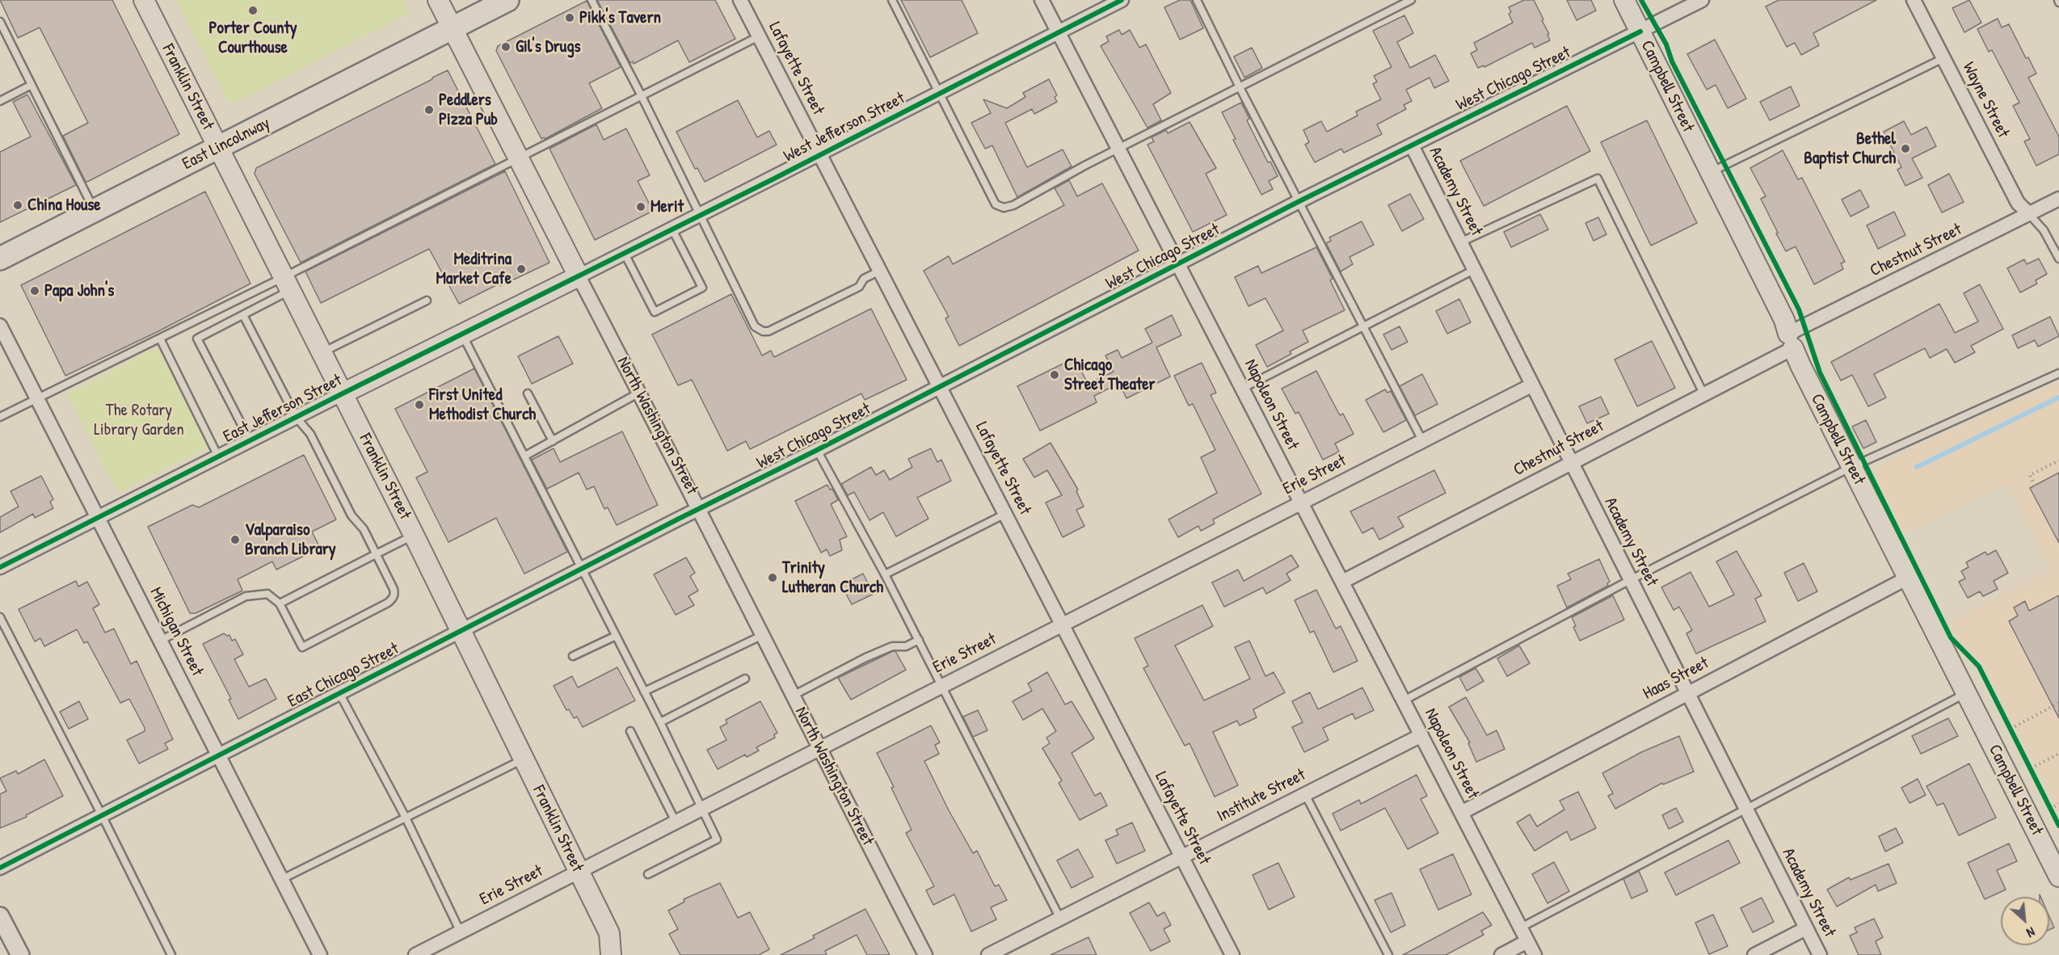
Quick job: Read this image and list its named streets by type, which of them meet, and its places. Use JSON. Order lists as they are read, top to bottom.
{
  "streets": {
    "main road": [
      "Campbell Street",
      "Franklin Street",
      "East Lincolnway",
      "East Jefferson Street",
      "North Washington Street"
    ],
    "street": [
      "Lafayette Street",
      "West Chicago Street",
      "Wayne Street",
      "West Jefferson Street",
      "Academy Street",
      "Chestnut Street",
      "Napoleon Street",
      "Erie Street",
      "Michigan Street",
      "East Chicago Street",
      "Haas Street",
      "Institute Street"
    ]
  },
  "crossings": [
    ["Lafayette Street", "West Chicago Street"],
    ["Lafayette Street", "West Jefferson Street"],
    ["Lafayette Street", "Erie Street"],
    ["Lafayette Street", "Institute Street"],
    ["West Chicago Street", "Campbell Street"],
    ["West Chicago Street", "Academy Street"],
    ["West Chicago Street", "Napoleon Street"],
    ["West Chicago Street", "North Washington Street"],
    ["West Chicago Street", "East Chicago Street"],
    ["Campbell Street", "Chestnut Street"],
    ["Campbell Street", "Haas Street"],
    ["Franklin Street", "East Lincolnway"],
    ["Franklin Street", "East Jefferson Street"],
    ["Franklin Street", "Erie Street"],
    ["Franklin Street", "East Chicago Street"],
    ["Wayne Street", "Chestnut Street"],
    ["West Jefferson Street", "Napoleon Street"],
    ["West Jefferson Street", "East Jefferson Street"],
    ["West Jefferson Street", "North Washington Street"],
    ["East Lincolnway", "North Washington Street"],
    ["Academy Street", "Chestnut Street"],
    ["Academy Street", "Erie Street"],
    ["Academy Street", "Haas Street"],
    ["Chestnut Street", "Napoleon Street"],
    ["Napoleon Street", "Erie Street"],
    ["Napoleon Street", "Haas Street"],
    ["Napoleon Street", "Institute Street"],
    ["East Jefferson Street", "North Washington Street"],
    ["East Jefferson Street", "Michigan Street"],
    ["North Washington Street", "Erie Street"],
    ["North Washington Street", "East Chicago Street"],
    ["Michigan Street", "East Chicago Street"]
  ],
  "parks": ["The Rotary Library Garden"],
  "places": [
    "Porter County Courthouse",
    "Pikk's Tavern",
    "Gil's Drugs",
    "Peddlers Pizza Pub",
    "Bethel Baptist Church",
    "China House",
    "Merit",
    "Meditrina Market Cafe",
    "Papa John's",
    "Chicago Street Theater",
    "First United Methodist Church",
    "Valparaiso Branch Library",
    "Trinity Lutheran Church"
  ],
  "north": "bottom right"
}
